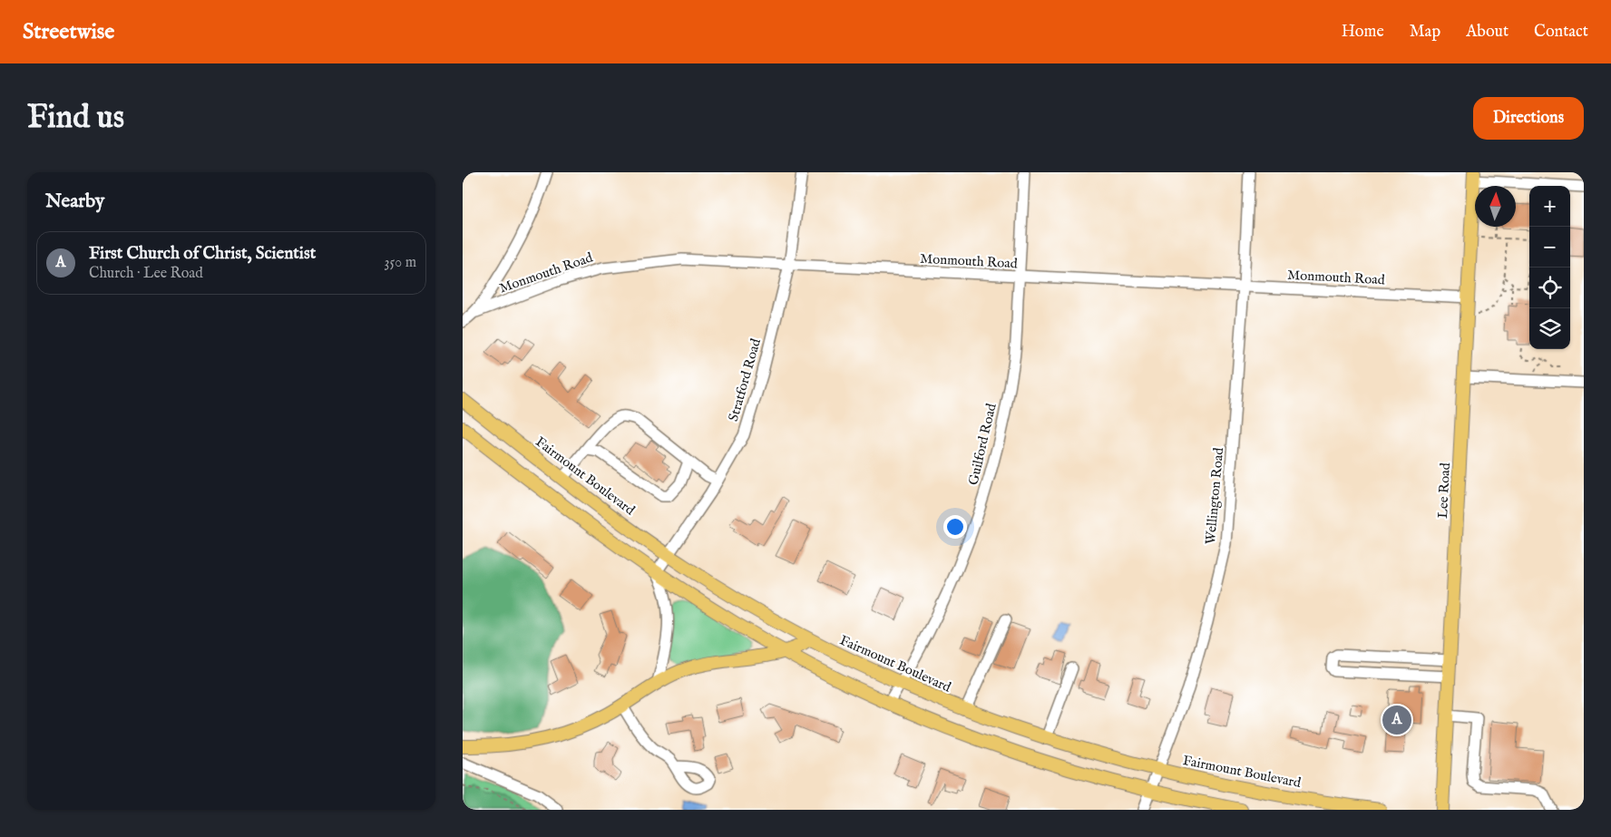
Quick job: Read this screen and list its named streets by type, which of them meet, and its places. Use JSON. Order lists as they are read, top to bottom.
{
  "streets": {
    "main road": ["Fairmount Boulevard", "Lee Road"],
    "street": [
      "Monmouth Road",
      "Stratford Road",
      "Guilford Road",
      "Wellington Road"
    ]
  },
  "crossings": [
    ["Monmouth Road", "Stratford Road"],
    ["Monmouth Road", "Guilford Road"],
    ["Monmouth Road", "Lee Road"],
    ["Monmouth Road", "Wellington Road"],
    ["Stratford Road", "Fairmount Boulevard"],
    ["Guilford Road", "Fairmount Boulevard"],
    ["Fairmount Boulevard", "Wellington Road"]
  ],
  "north": "top",
  "page": {
    "header": "Streetwise",
    "nav": [
      "Home",
      "Map",
      "About",
      "Contact"
    ],
    "buttons": "Directions",
    "title": "Find us",
    "heading": "Nearby",
    "map_buttons": ["+", "−"],
    "list": [
      {
        "mark": "A",
        "name": "First Church of Christ, Scientist",
        "note": "Church · Lee Road",
        "value": "350 m"
      }
    ],
    "pins": "A"
  }
}
